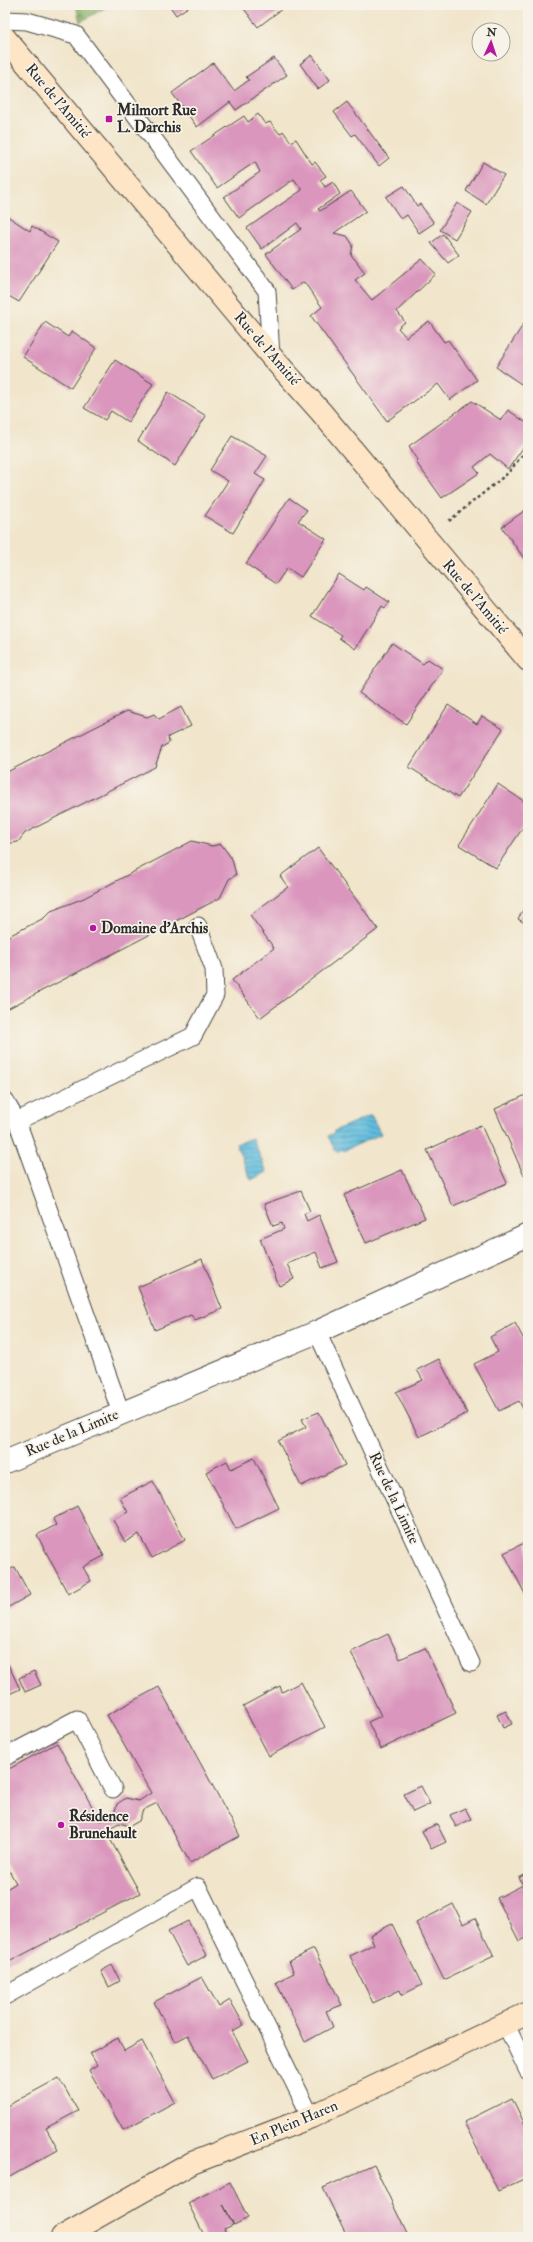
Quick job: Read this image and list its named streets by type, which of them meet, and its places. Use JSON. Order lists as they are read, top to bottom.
{
  "streets": {
    "street": ["Rue de l'Amitié", "Rue de la Limite", "En Plein Haren"]
  },
  "places": {
    "transit": ["Milmort Rue L. Darchis"],
    "other": ["Domaine d'Archis", "Résidence Brunehault"]
  },
  "north": "top"
}
